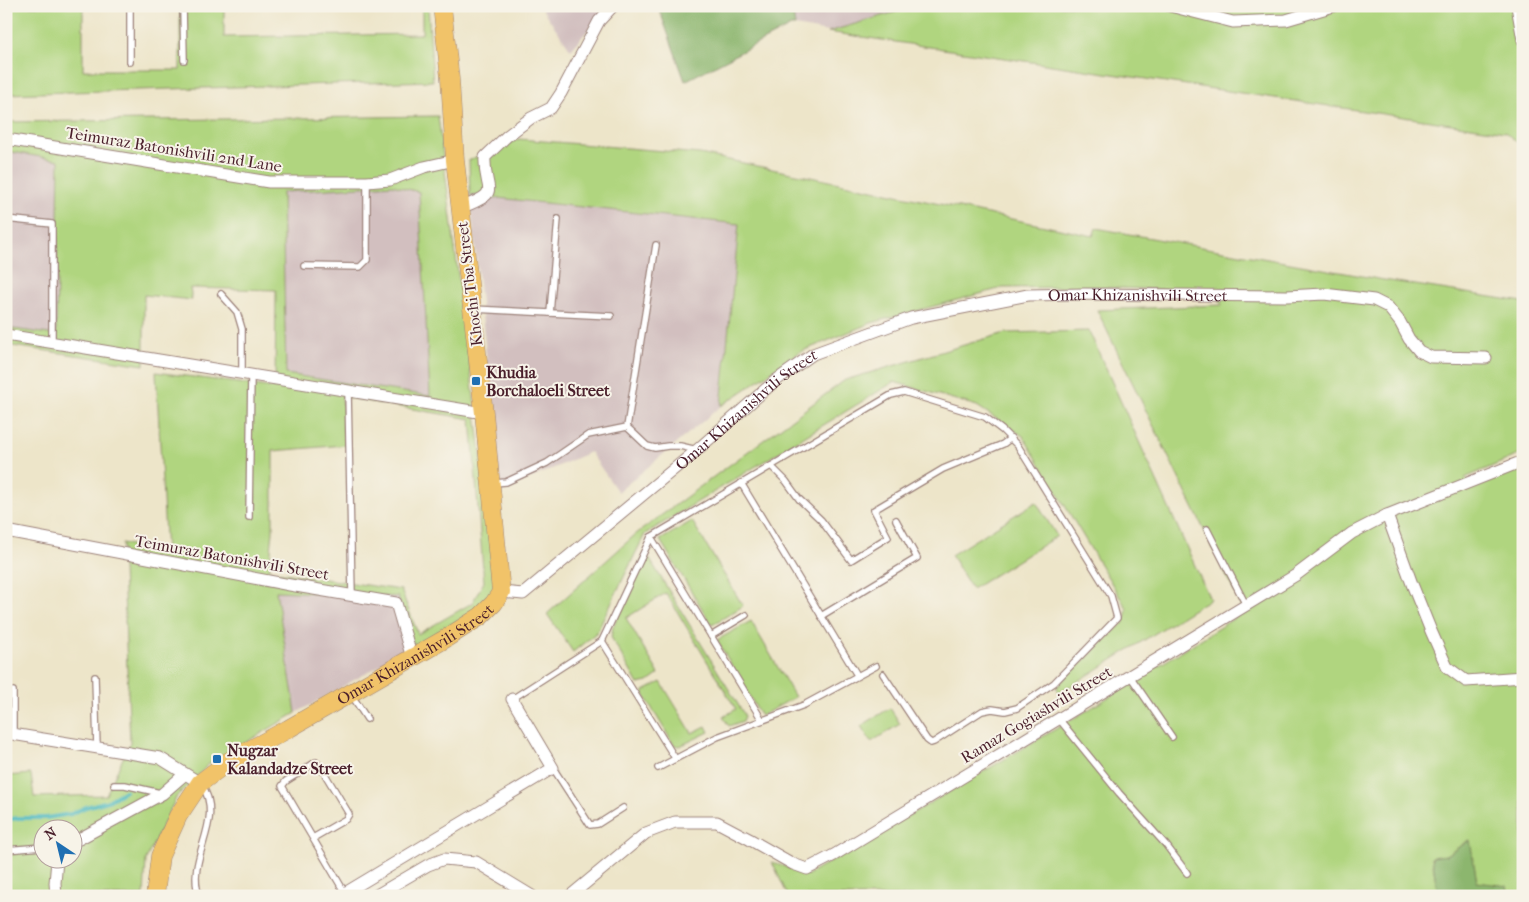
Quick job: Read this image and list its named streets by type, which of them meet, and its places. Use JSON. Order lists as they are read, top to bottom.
{
  "streets": {
    "main road": ["Khochi Tba Street", "Omar Khizanishvili Street"],
    "street": ["Teimuraz Batonishvili 2nd Lane", "Teimuraz Batonishvili Street", "Ramaz Gogiashvili Street"]
  },
  "crossings": [
    ["Teimuraz Batonishvili 2nd Lane", "Khochi Tba Street"],
    ["Khochi Tba Street", "Omar Khizanishvili Street"],
    ["Omar Khizanishvili Street", "Teimuraz Batonishvili Street"]
  ],
  "places": {
    "transit": ["Khudia Borchaloeli Street", "Nugzar Kalandadze Street"]
  },
  "north": "top left"
}
